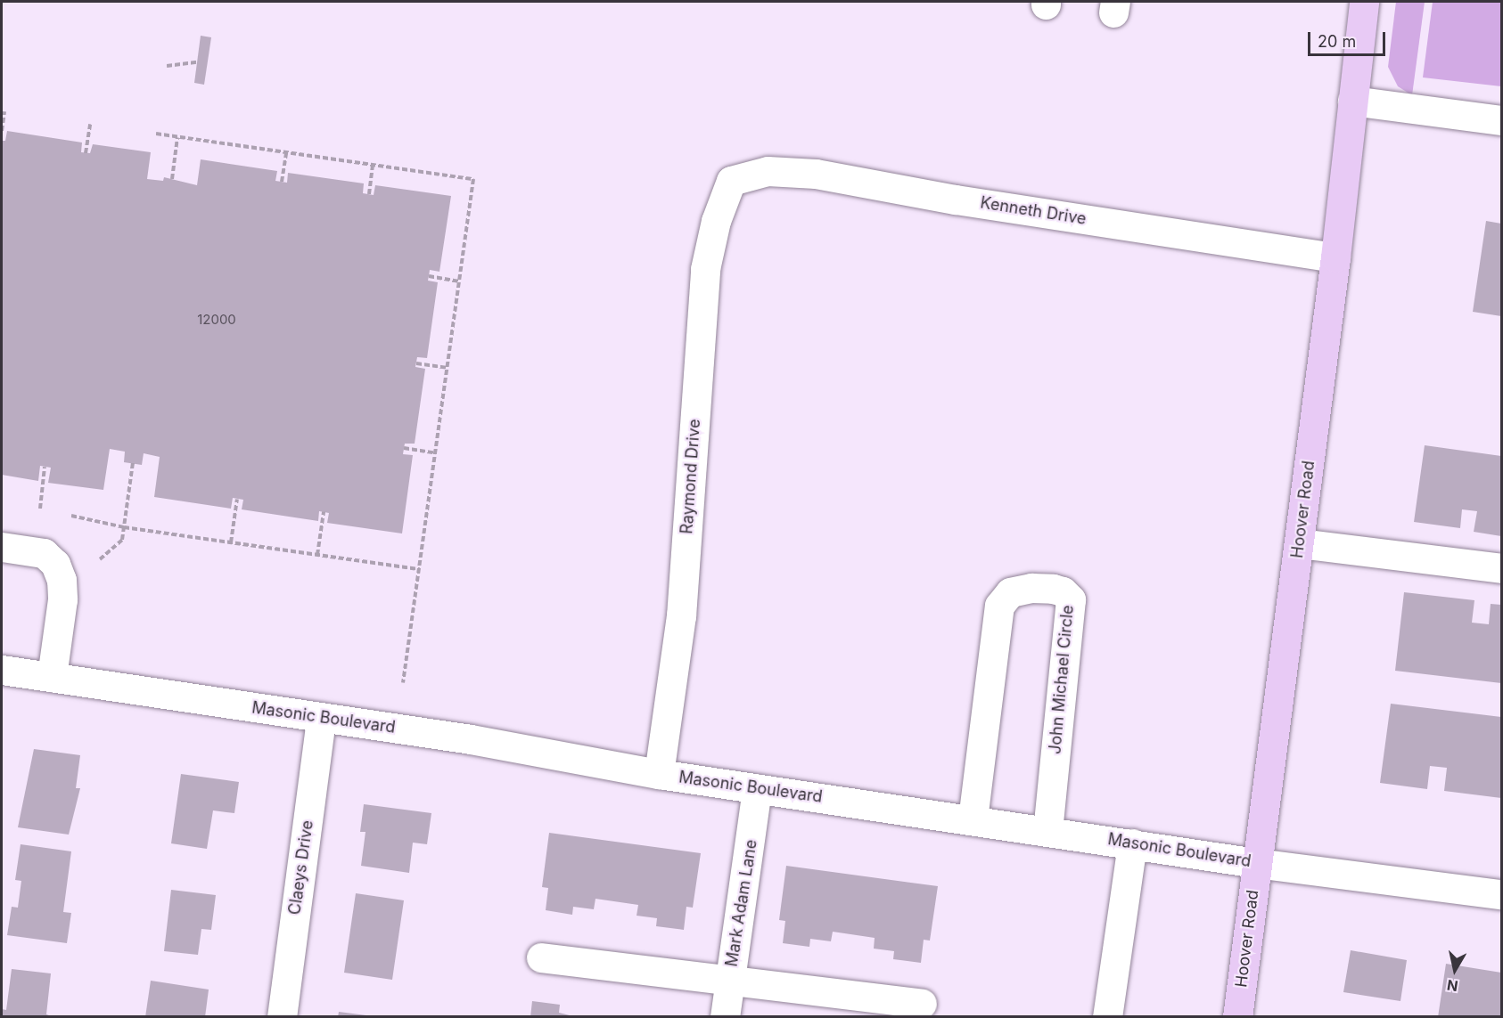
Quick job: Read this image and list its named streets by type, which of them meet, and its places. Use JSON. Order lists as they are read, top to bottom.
{
  "streets": {
    "main road": ["Hoover Road"],
    "street": [
      "Kenneth Drive",
      "Raymond Drive",
      "John Michael Circle",
      "Masonic Boulevard",
      "Claeys Drive",
      "Mark Adam Lane"
    ]
  },
  "crossings": [
    ["Kenneth Drive", "Raymond Drive"],
    ["Kenneth Drive", "Hoover Road"],
    ["Raymond Drive", "Masonic Boulevard"],
    ["Hoover Road", "Masonic Boulevard"],
    ["John Michael Circle", "Masonic Boulevard"],
    ["Masonic Boulevard", "Claeys Drive"],
    ["Masonic Boulevard", "Mark Adam Lane"]
  ],
  "house_numbers": ["12000"],
  "scale_bar": "20 m",
  "north": "bottom"
}
